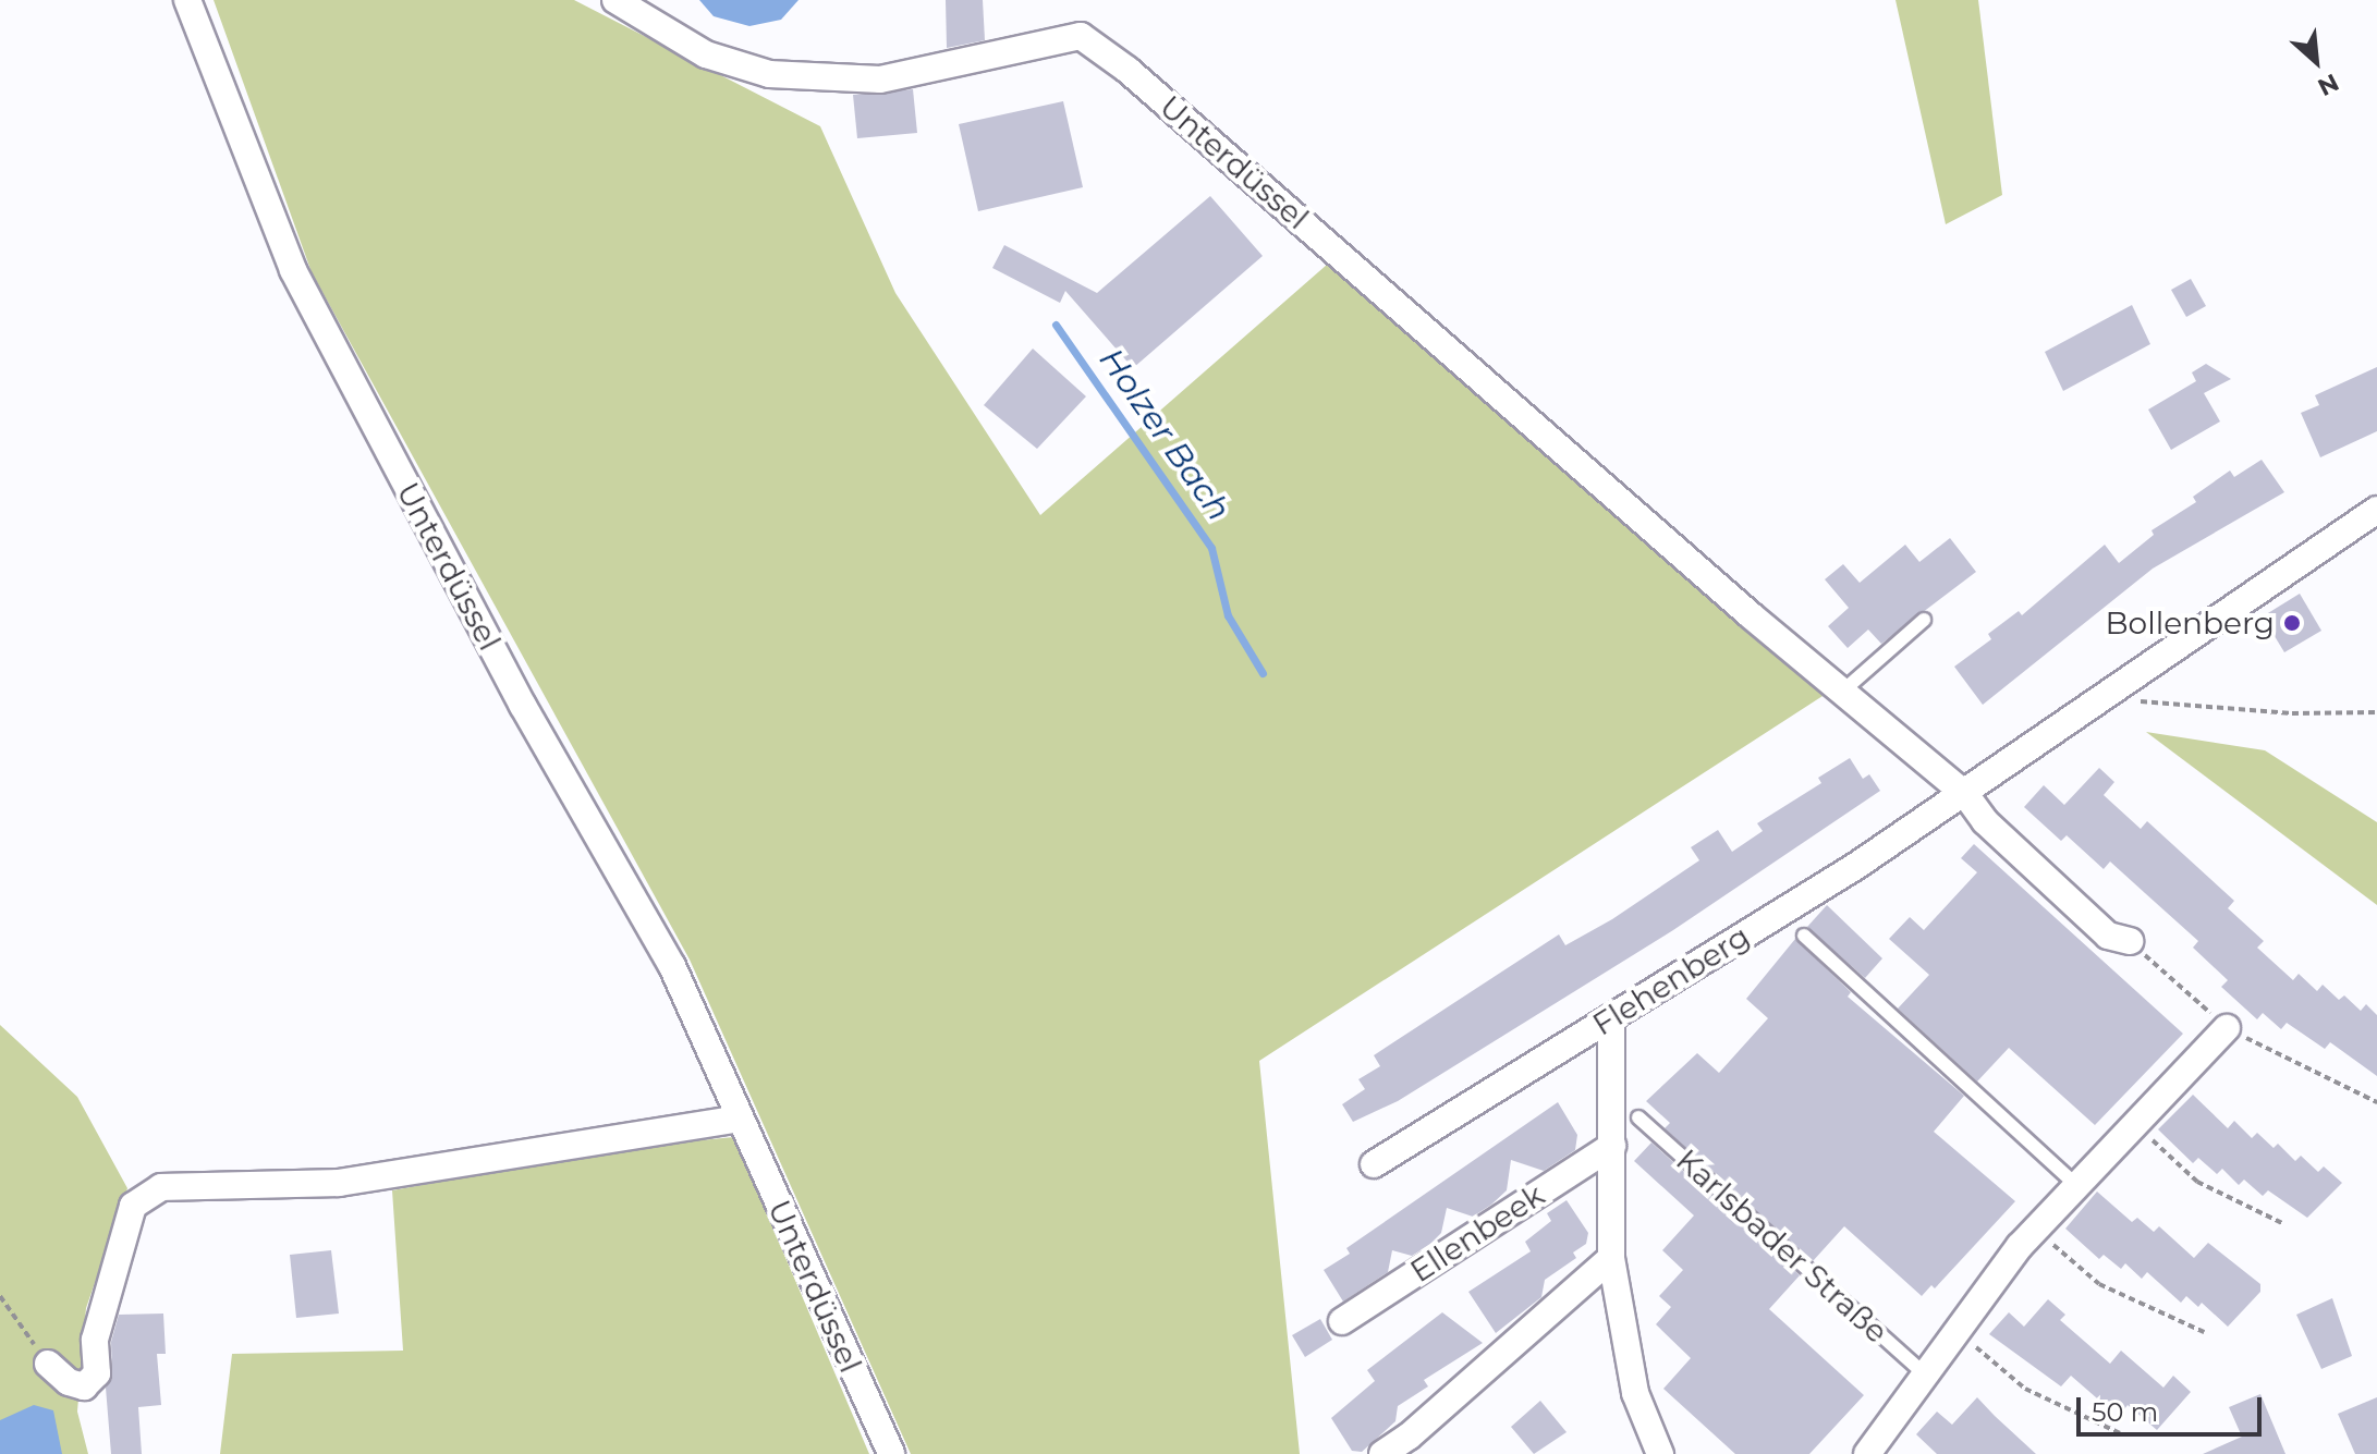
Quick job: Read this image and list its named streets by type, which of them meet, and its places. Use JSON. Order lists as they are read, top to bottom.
{
  "streets": {
    "street": ["Unterdüssel", "Flehenberg", "Ellenbeek"],
    "lane": ["Karlsbader Straße"]
  },
  "water": ["Holzer Bach"],
  "places": ["Bollenberg"],
  "scale_bar": "50 m",
  "north": "bottom right"
}
